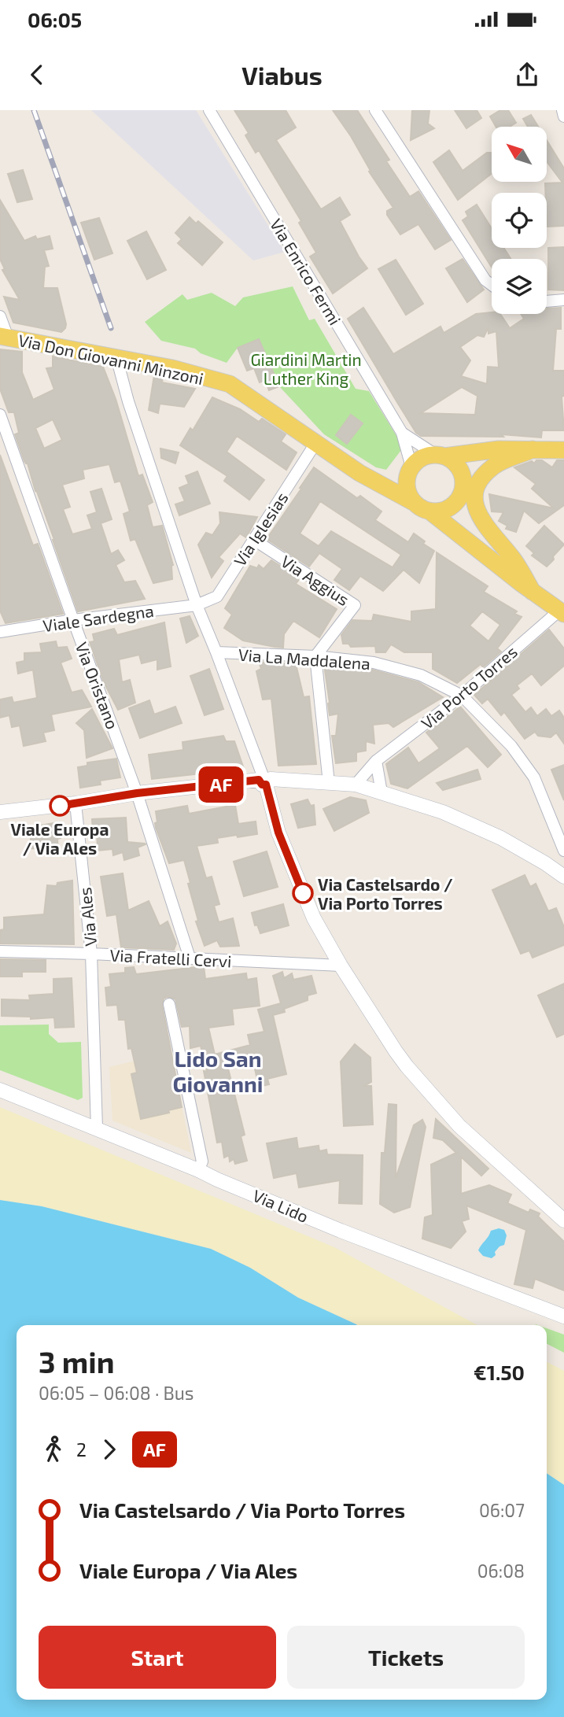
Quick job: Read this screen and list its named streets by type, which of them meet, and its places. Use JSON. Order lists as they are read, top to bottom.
{
  "streets": {
    "main road": ["Via Don Giovanni Minzoni"],
    "street": [
      "Via Enrico Fermi",
      "Via Iglesias",
      "Via Aggius",
      "Viale Sardegna",
      "Via La Maddalena",
      "Via Oristano",
      "Via Porto Torres",
      "Via Ales",
      "Via Fratelli Cervi",
      "Via Lido"
    ]
  },
  "crossings": [
    ["Via Enrico Fermi", "Via Don Giovanni Minzoni"],
    ["Via Don Giovanni Minzoni", "Via Iglesias"],
    ["Via Iglesias", "Via Aggius"],
    ["Via Iglesias", "Viale Sardegna"],
    ["Via Aggius", "Via La Maddalena"],
    ["Viale Sardegna", "Via Oristano"],
    ["Via La Maddalena", "Via Porto Torres"],
    ["Via Oristano", "Via Fratelli Cervi"],
    ["Via Ales", "Via Fratelli Cervi"],
    ["Via Ales", "Via Lido"]
  ],
  "districts": ["Lido San Giovanni"],
  "parks": ["Giardini Martin Luther King"],
  "places": ["Viale Europa / Via Ales", "Via Castelsardo / Via Porto Torres"],
  "lines": ["bus line AF"],
  "north": "top left",
  "page": {
    "status": "06:05",
    "header": "Viabus",
    "on_map": "AF",
    "heading": ["3 min", "06:05 – 06:08 · Bus", "€1.50"],
    "legs": ["2", "AF"],
    "list": [
      {
        "name": "Via Castelsardo / Via Porto Torres",
        "value": "06:07"
      },
      {
        "name": "Viale Europa / Via Ales",
        "value": "06:08"
      }
    ],
    "buttons": ["Start", "Tickets"]
  }
}
